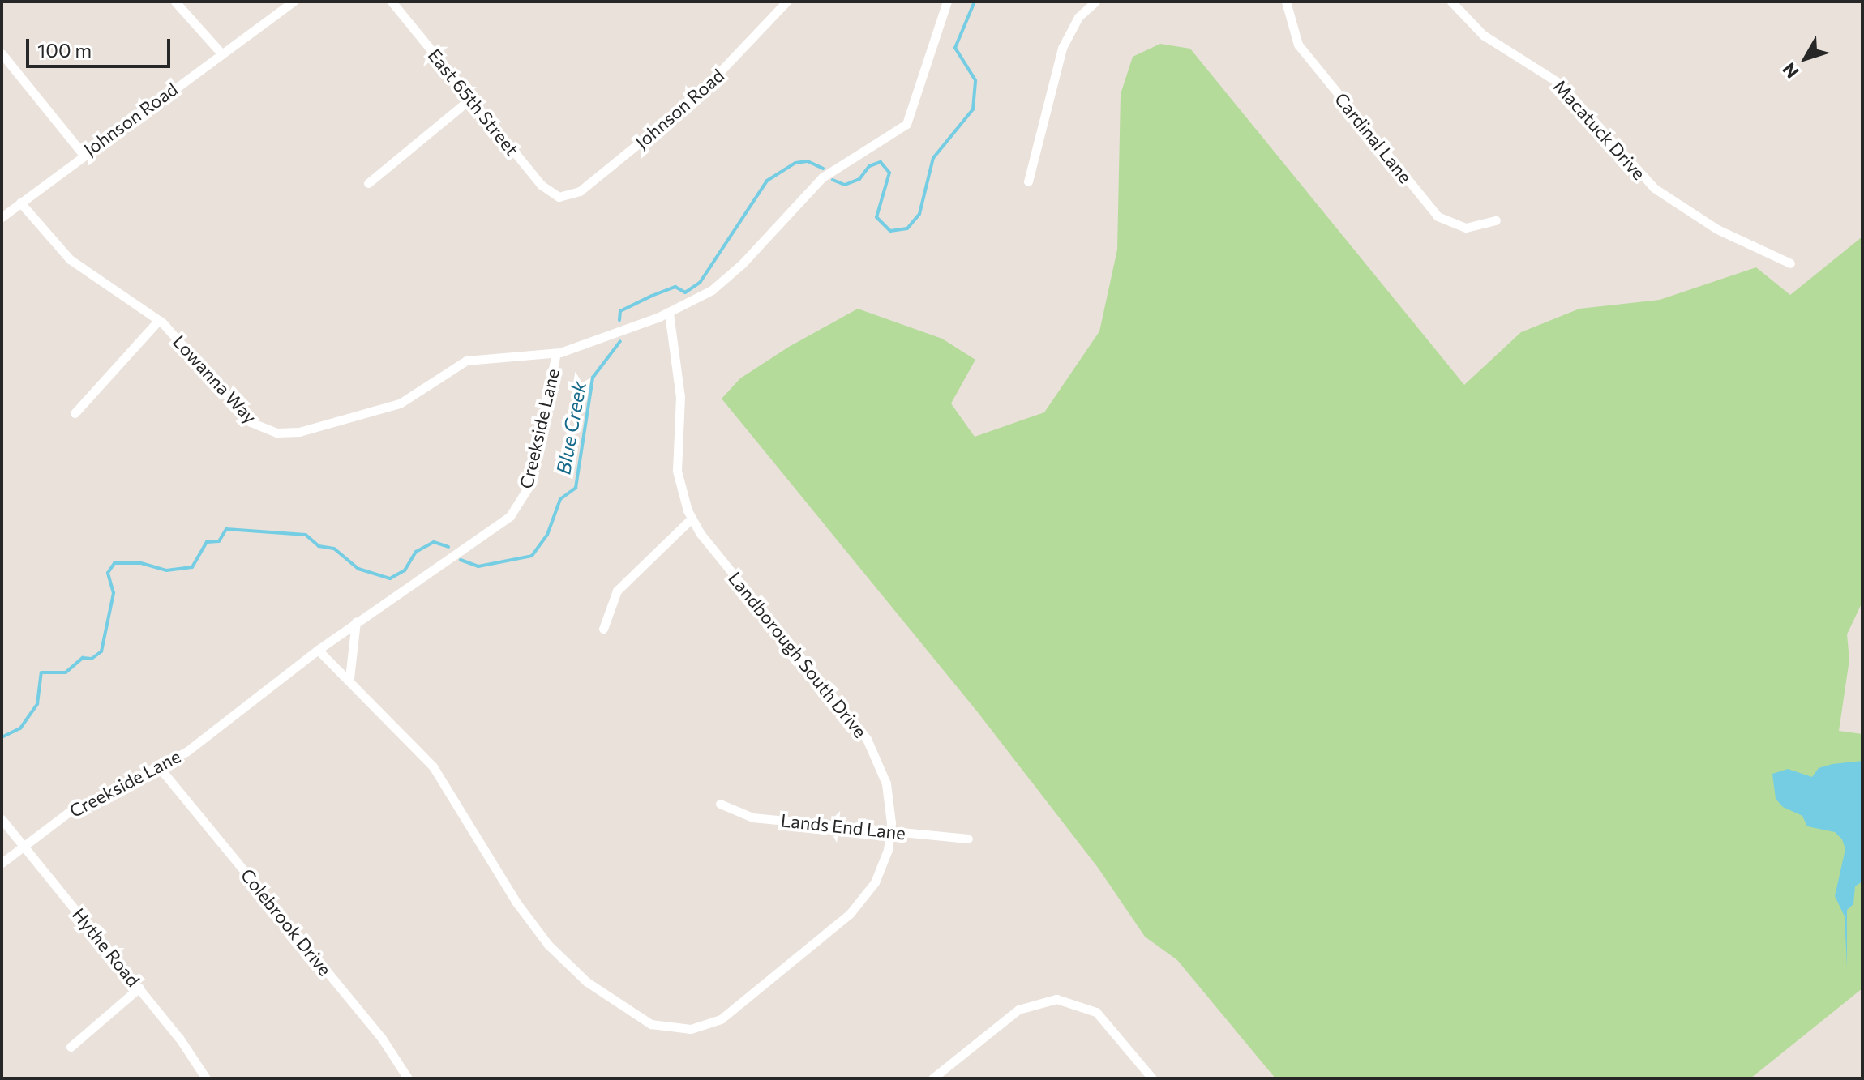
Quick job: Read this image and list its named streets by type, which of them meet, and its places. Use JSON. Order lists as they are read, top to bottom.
{
  "streets": {
    "street": [
      "East 65th Street",
      "Johnson Road",
      "Macatuck Drive",
      "Cardinal Lane",
      "Lowanna Way",
      "Creekside Lane",
      "Landborough South Drive",
      "Lands End Lane",
      "Colebrook Drive",
      "Hythe Road"
    ]
  },
  "crossings": [
    ["East 65th Street", "Johnson Road"],
    ["Johnson Road", "Lowanna Way"],
    ["Lowanna Way", "Creekside Lane"],
    ["Creekside Lane", "Landborough South Drive"],
    ["Creekside Lane", "Colebrook Drive"],
    ["Creekside Lane", "Hythe Road"],
    ["Landborough South Drive", "Lands End Lane"]
  ],
  "water": ["Blue Creek"],
  "scale_bar": "100 m",
  "north": "bottom left"
}
